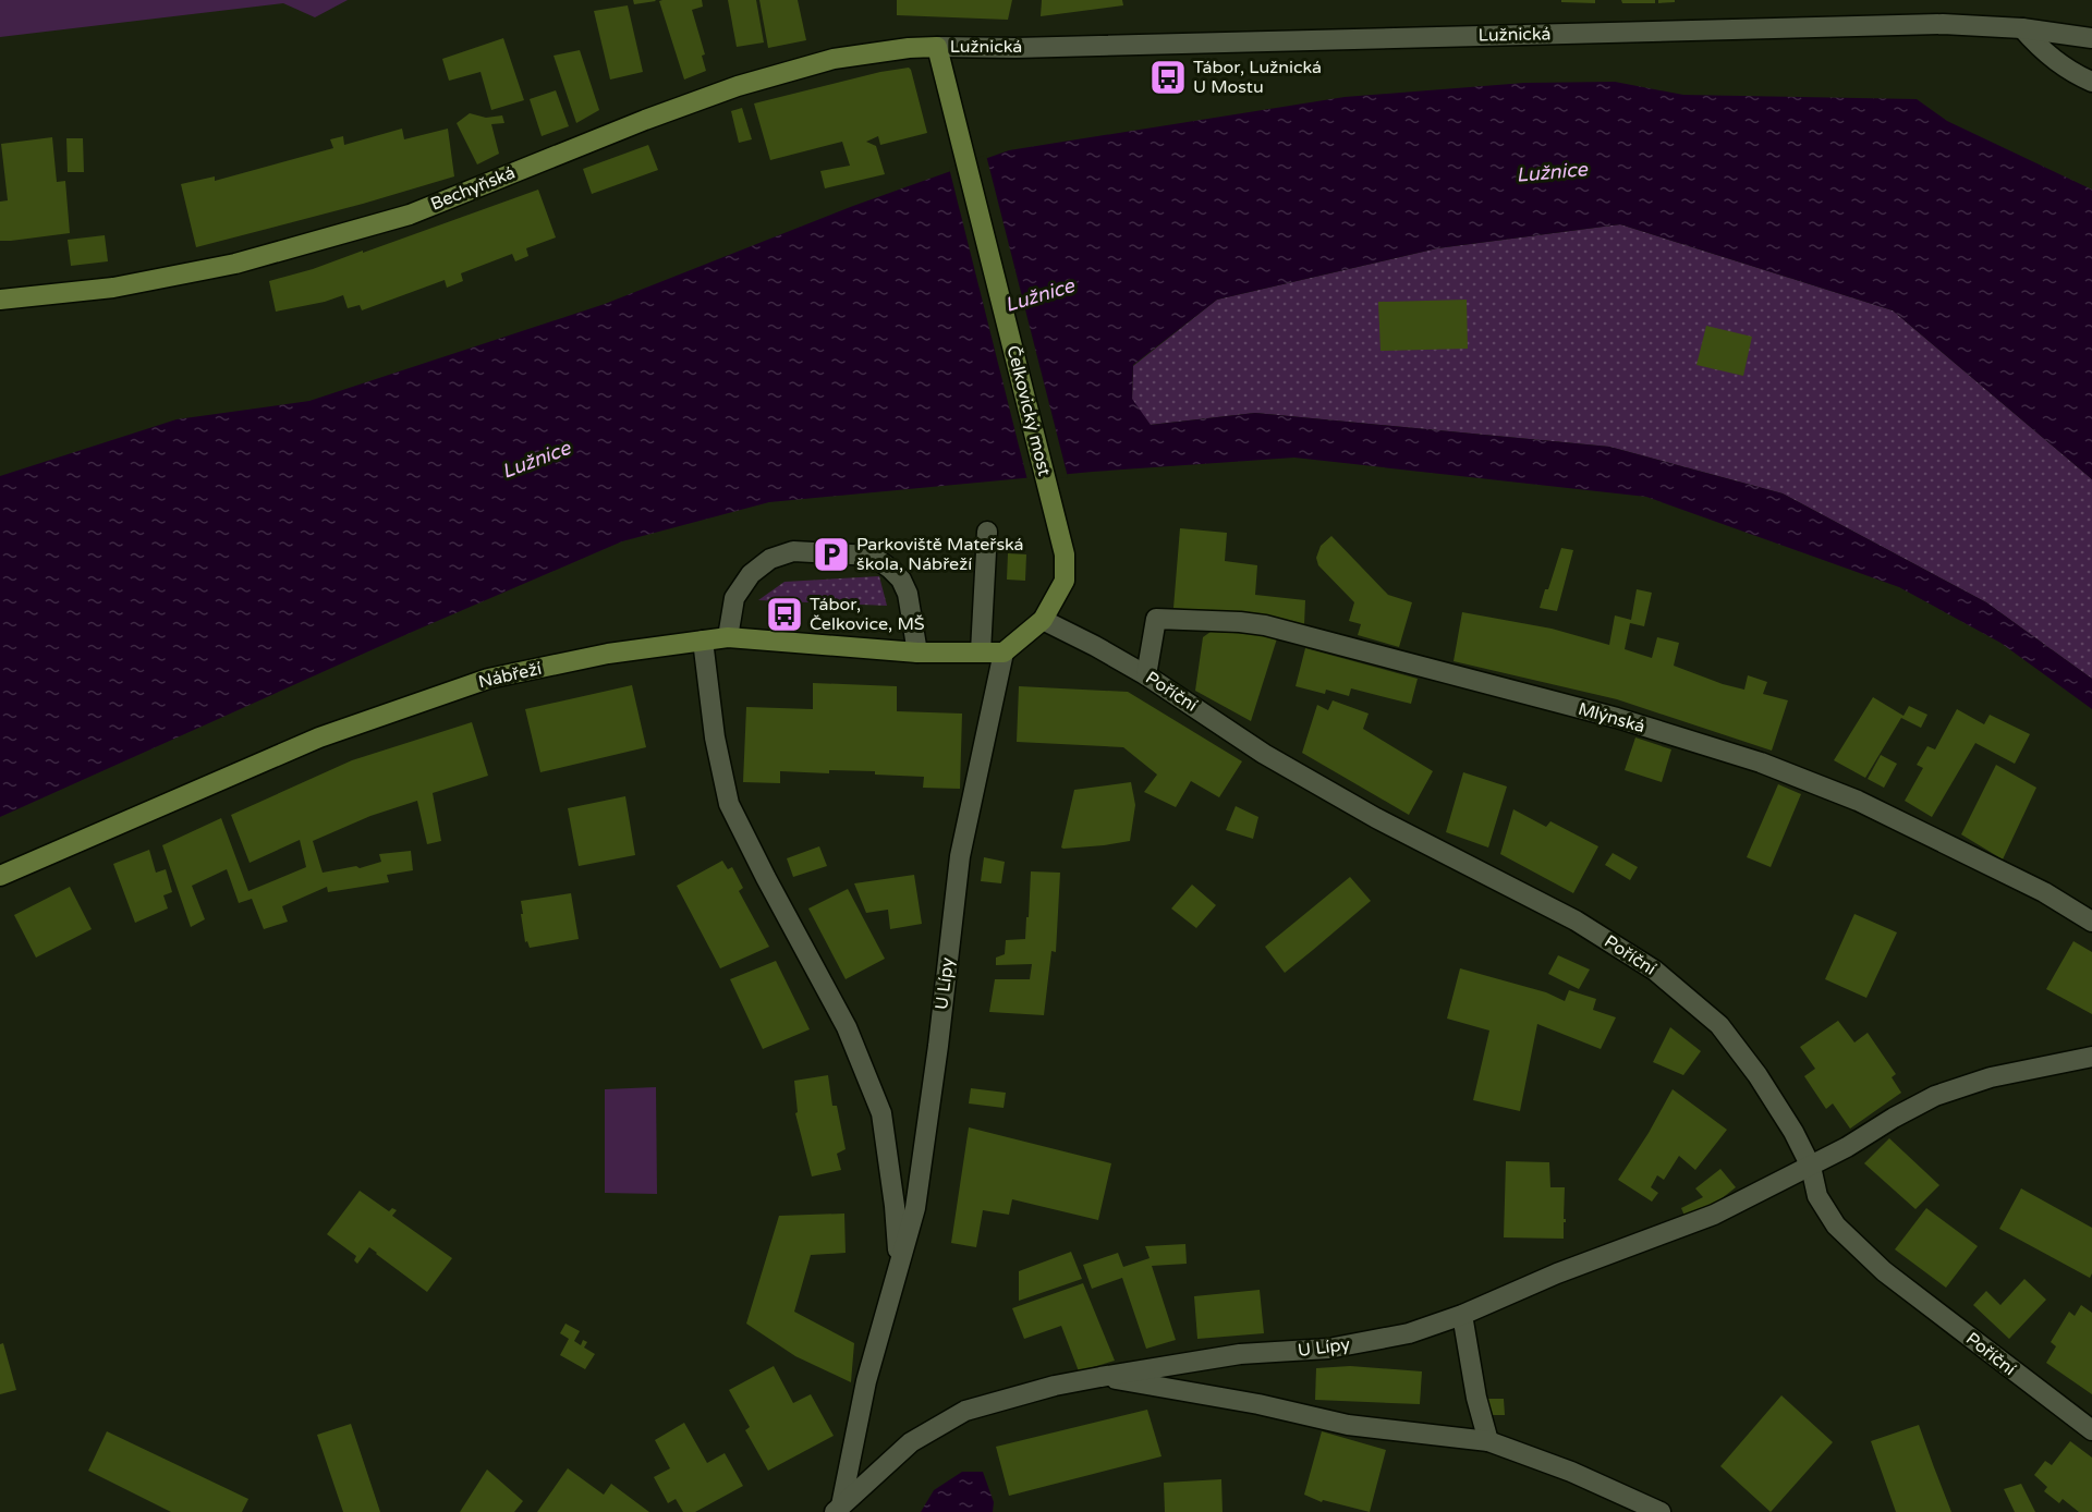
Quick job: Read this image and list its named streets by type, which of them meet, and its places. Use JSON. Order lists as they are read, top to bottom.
{
  "streets": {
    "street": [
      "Lužnická",
      "Bechyňská",
      "Čelkovický most",
      "Nábřeží",
      "Poříční",
      "Mlýnská",
      "U Lípy"
    ]
  },
  "crossings": [
    ["Lužnická", "Bechyňská"],
    ["Lužnická", "Čelkovický most"],
    ["Bechyňská", "Čelkovický most"],
    ["Čelkovický most", "Poříční"],
    ["Nábřeží", "U Lípy"],
    ["Poříční", "Mlýnská"],
    ["Poříční", "U Lípy"]
  ],
  "water": ["Lužnice"],
  "places": {
    "bus stop": ["Tábor, Lužnická U Mostu", "Tábor, Čelkovice, MŠ"],
    "parking": ["Parkoviště Mateřská škola, Nábřeží"]
  }
}
